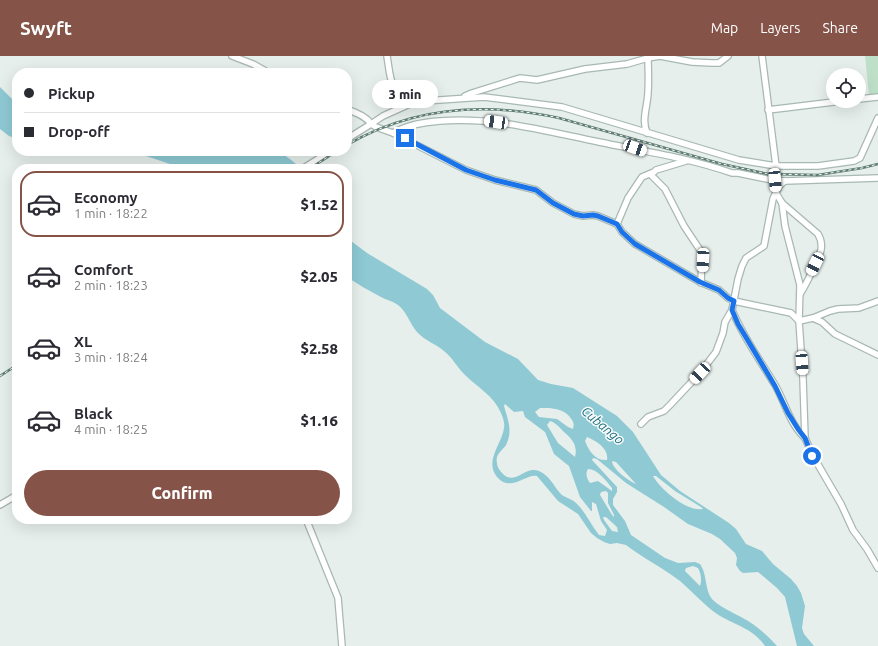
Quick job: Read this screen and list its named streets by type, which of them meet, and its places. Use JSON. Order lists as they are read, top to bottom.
{
  "water": ["Cubango"],
  "page": {
    "header": "Swyft",
    "nav": ["Map", "Layers", "Share"],
    "banner": ["Pickup", "Drop-off"],
    "bubble": "3 min",
    "list": [
      {
        "name": "Economy",
        "note": "1 min · 18:22",
        "value": "$1.52"
      },
      {
        "name": "Comfort",
        "note": "2 min · 18:23",
        "value": "$2.05"
      },
      {
        "name": "XL",
        "note": "3 min · 18:24",
        "value": "$2.58"
      },
      {
        "name": "Black",
        "note": "4 min · 18:25",
        "value": "$1.16"
      }
    ],
    "buttons": "Confirm"
  }
}
